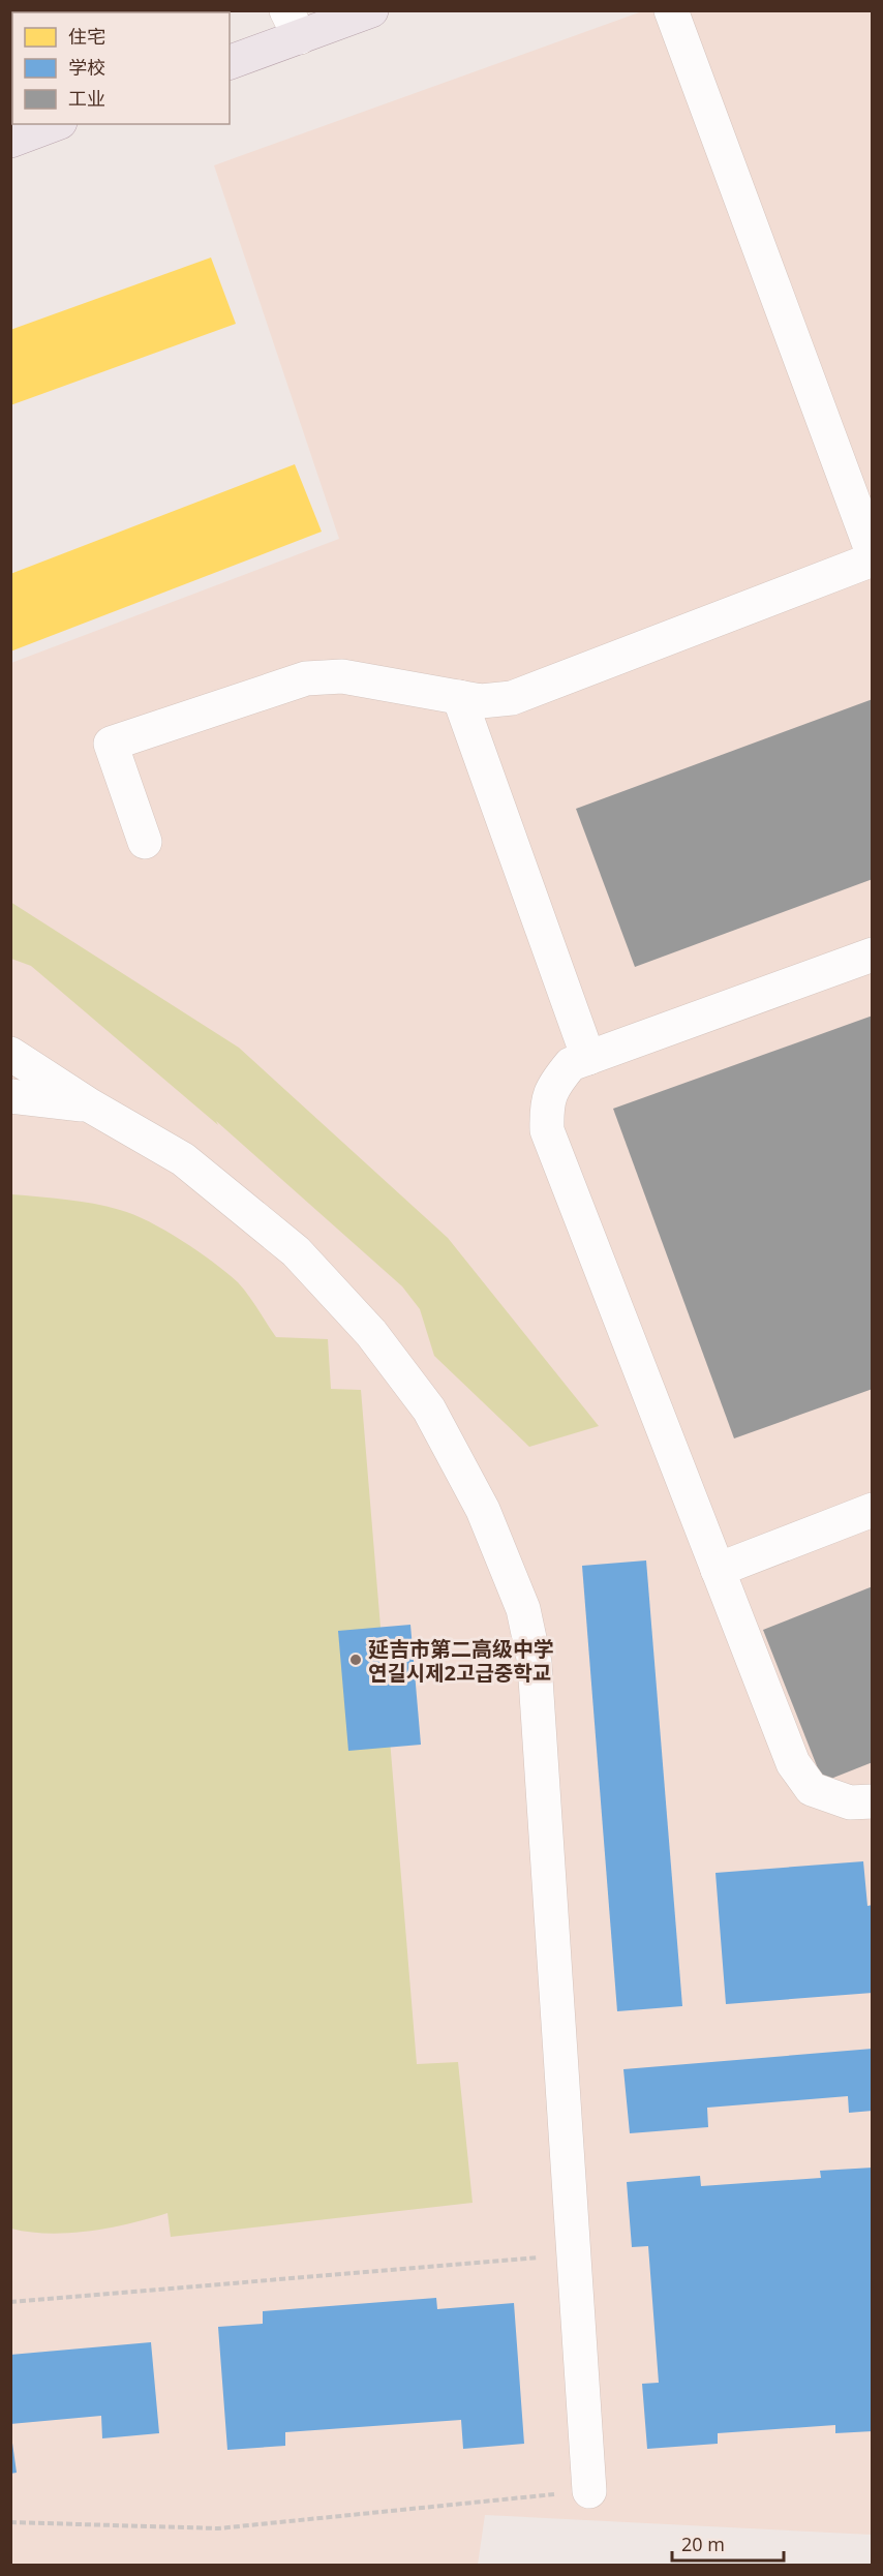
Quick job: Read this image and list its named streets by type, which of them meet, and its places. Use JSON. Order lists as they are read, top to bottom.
{
  "places": ["延吉市第二高级中学 연길시제2고급중학교"],
  "legend": ["住宅", "学校", "工业"],
  "scale_bar": "20 m"
}
